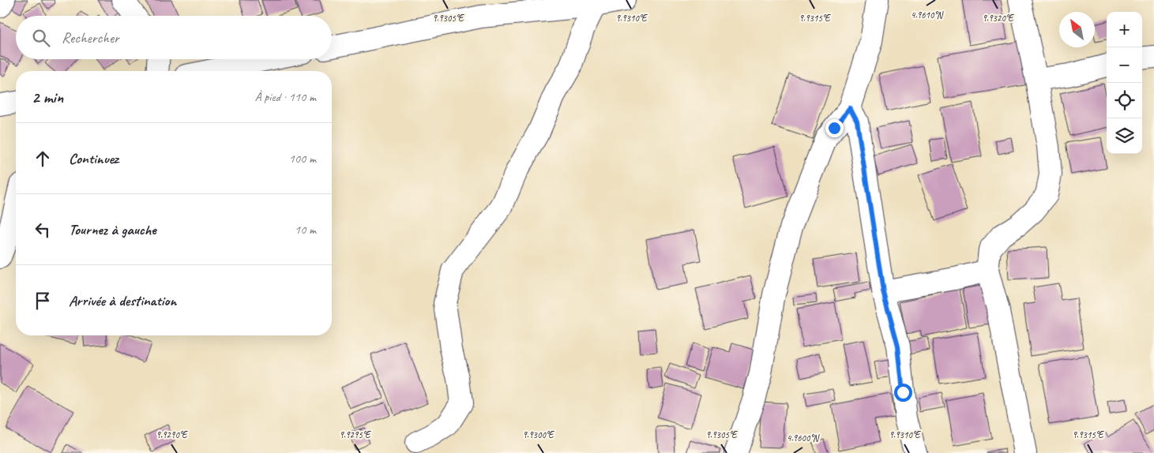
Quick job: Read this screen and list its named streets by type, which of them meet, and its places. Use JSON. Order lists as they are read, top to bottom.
{
  "north": "top left",
  "page": {
    "map_buttons": ["+", "−"],
    "search": "Rechercher",
    "heading": ["2 min", "À pied · 110 m"],
    "list": [
      ["Continuez", "100 m"],
      ["Tournez à gauche", "10 m"],
      "Arrivée à destination"
    ]
  },
  "coordinates": [
    "4.9610°N",
    "9.9305°E",
    "9.9310°E",
    "9.9315°E",
    "9.9320°E",
    "9.9290°E",
    "9.9295°E",
    "9.9300°E",
    "4.9600°N"
  ]
}
